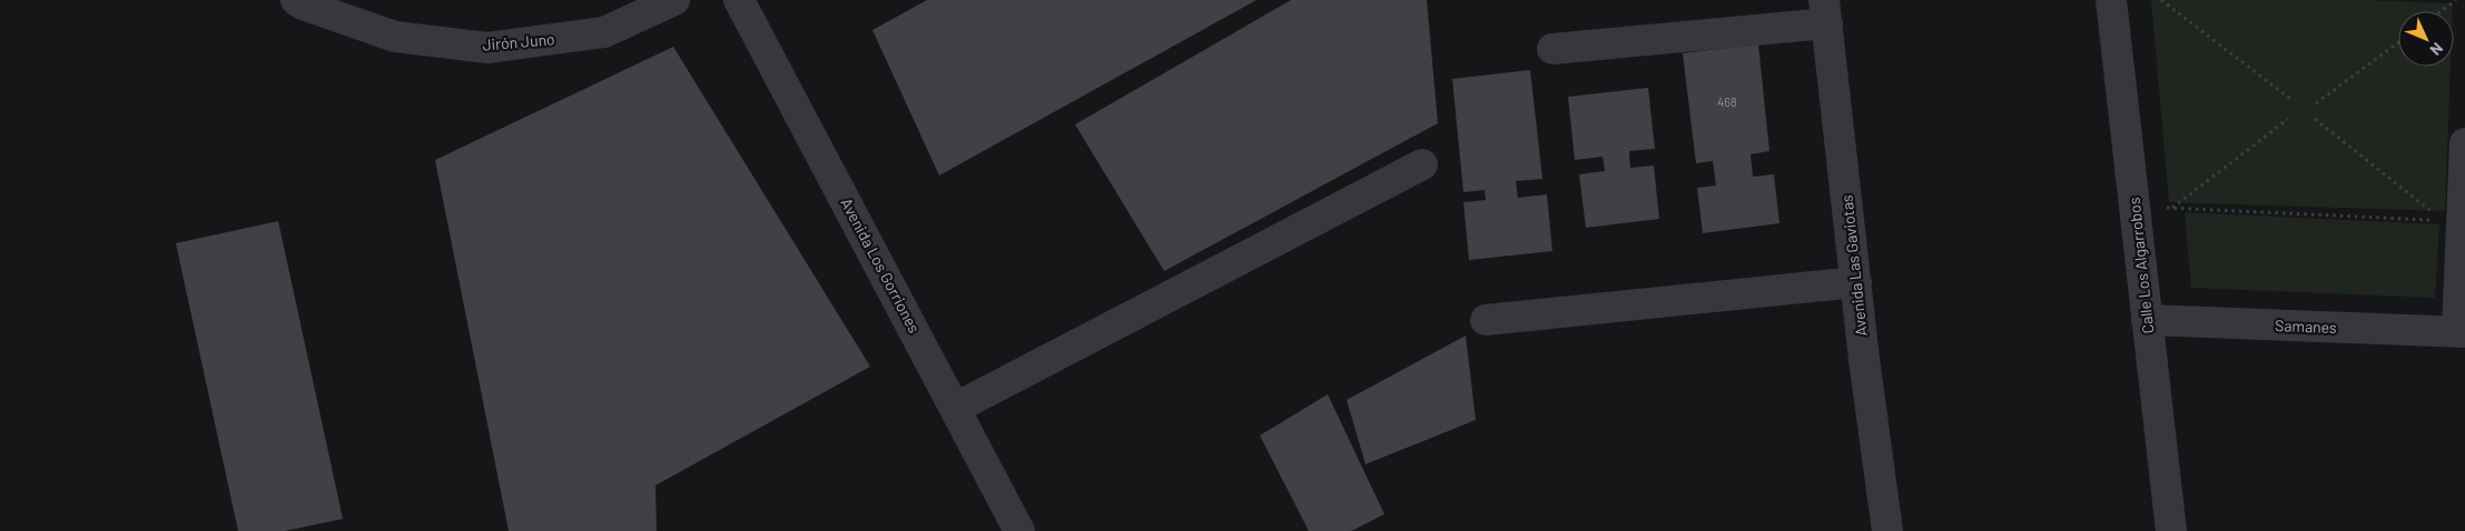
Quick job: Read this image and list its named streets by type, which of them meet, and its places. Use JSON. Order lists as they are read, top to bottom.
{
  "streets": {
    "street": [
      "Jirón Juno",
      "Avenida Los Gorriones",
      "Avenida Las Gaviotas",
      "Calle Los Algarrobos",
      "Samanes"
    ]
  },
  "crossings": [
    ["Calle Los Algarrobos", "Samanes"]
  ],
  "house_numbers": ["468"],
  "north": "bottom right"
}
